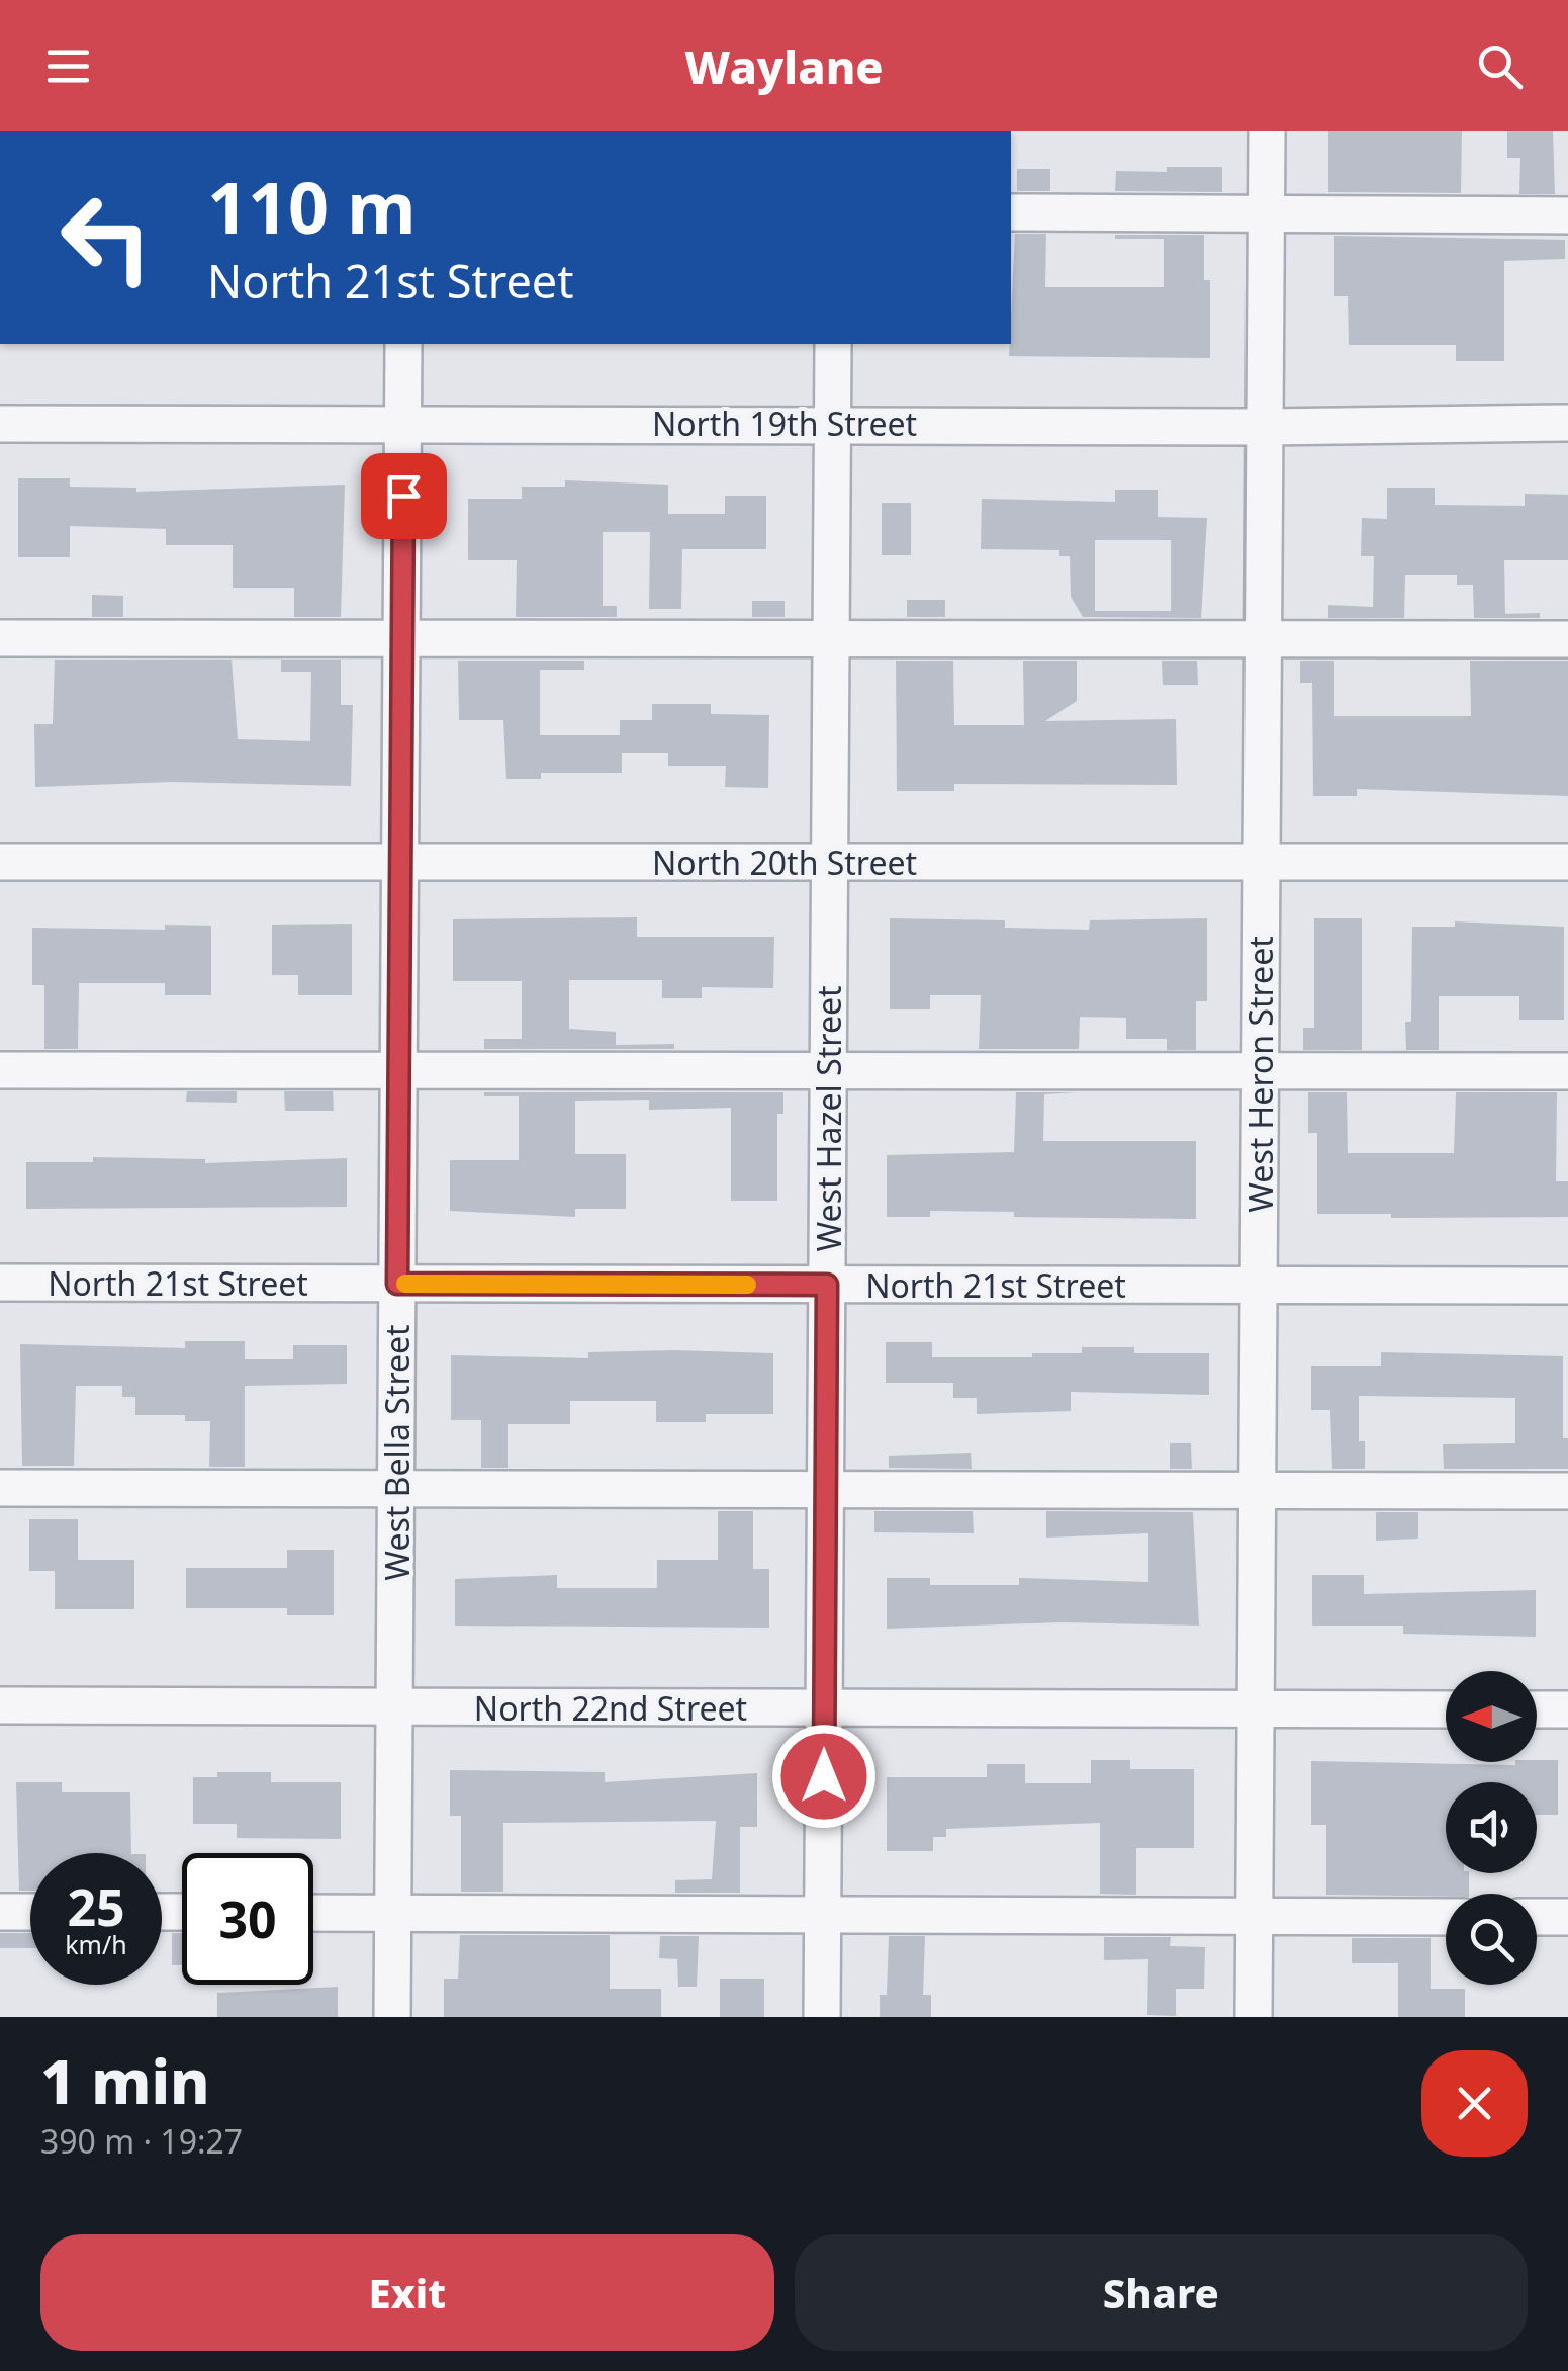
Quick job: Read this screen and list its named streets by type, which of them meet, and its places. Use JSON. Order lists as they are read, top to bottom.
{
  "streets": {
    "street": [
      "North 19th Street",
      "North 20th Street",
      "West Heron Street",
      "West Hazel Street",
      "North 21st Street",
      "West Bella Street",
      "North 22nd Street"
    ]
  },
  "crossings": [
    ["North 19th Street", "West Heron Street"],
    ["North 19th Street", "West Hazel Street"],
    ["North 19th Street", "West Bella Street"],
    ["North 20th Street", "West Heron Street"],
    ["North 20th Street", "West Hazel Street"],
    ["North 20th Street", "West Bella Street"],
    ["West Heron Street", "North 21st Street"],
    ["West Heron Street", "North 22nd Street"],
    ["West Hazel Street", "North 21st Street"],
    ["West Hazel Street", "North 22nd Street"],
    ["North 21st Street", "West Bella Street"],
    ["West Bella Street", "North 22nd Street"]
  ],
  "north": "left",
  "page": {
    "header": "Waylane",
    "turn": ["110 m", "North 21st Street"],
    "speed": "25 km/h",
    "limit": "30",
    "heading": ["1 min", "390 m · 19:27"],
    "buttons": ["Exit", "Share"]
  }
}
